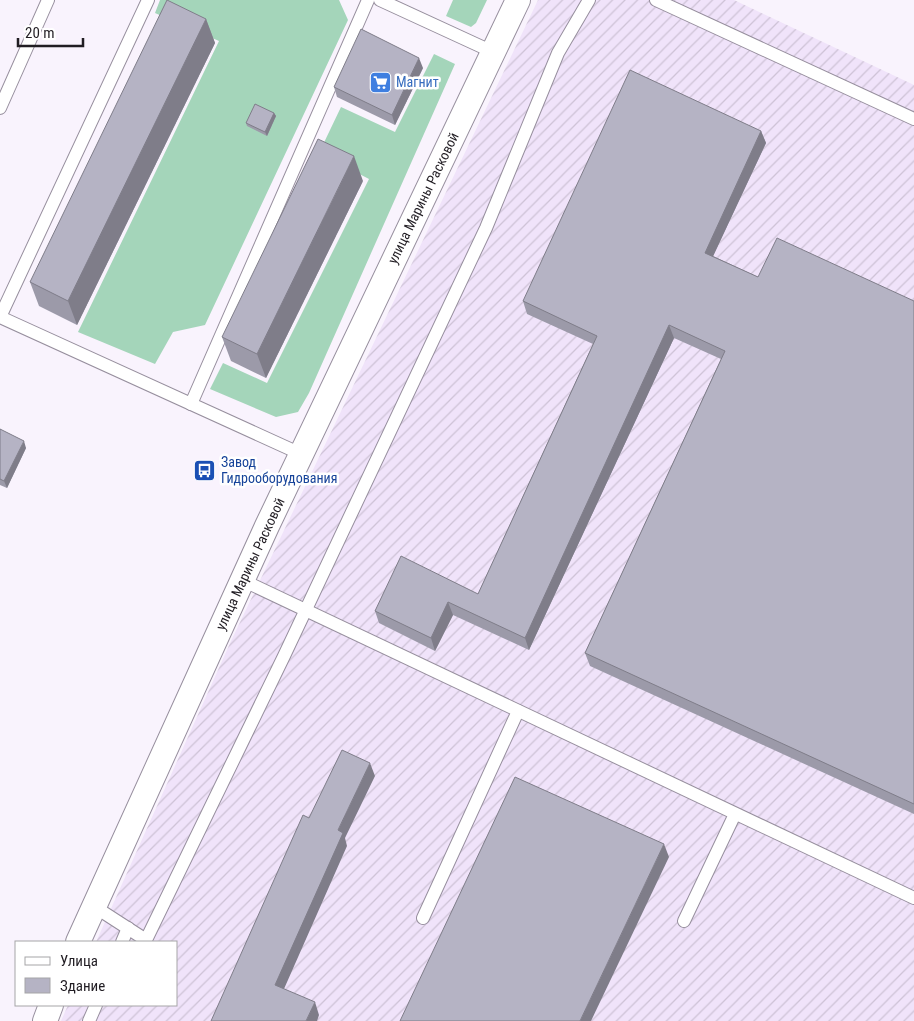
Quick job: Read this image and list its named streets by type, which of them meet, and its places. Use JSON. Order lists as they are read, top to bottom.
{
  "streets": {
    "street": ["улица Марины Расковой"]
  },
  "places": {
    "supermarket": ["Магнит"],
    "bus stop": ["Завод Гидрооборудования"]
  },
  "legend": ["Улица", "Здание"],
  "scale_bar": "20 m"
}
